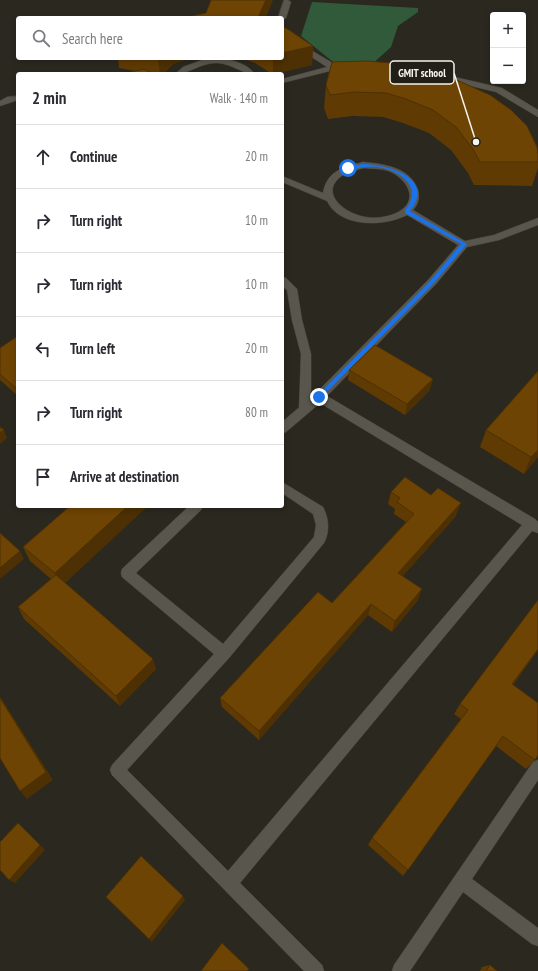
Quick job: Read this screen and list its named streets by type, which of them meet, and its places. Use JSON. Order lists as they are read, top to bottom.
{
  "places": ["GMIT school"],
  "page": {
    "map_buttons": ["+", "−"],
    "search": "Search here",
    "heading": ["2 min", "Walk · 140 m"],
    "list": [
      ["Continue", "20 m"],
      ["Turn right", "10 m"],
      ["Turn right", "10 m"],
      ["Turn left", "20 m"],
      ["Turn right", "80 m"],
      "Arrive at destination"
    ]
  }
}
